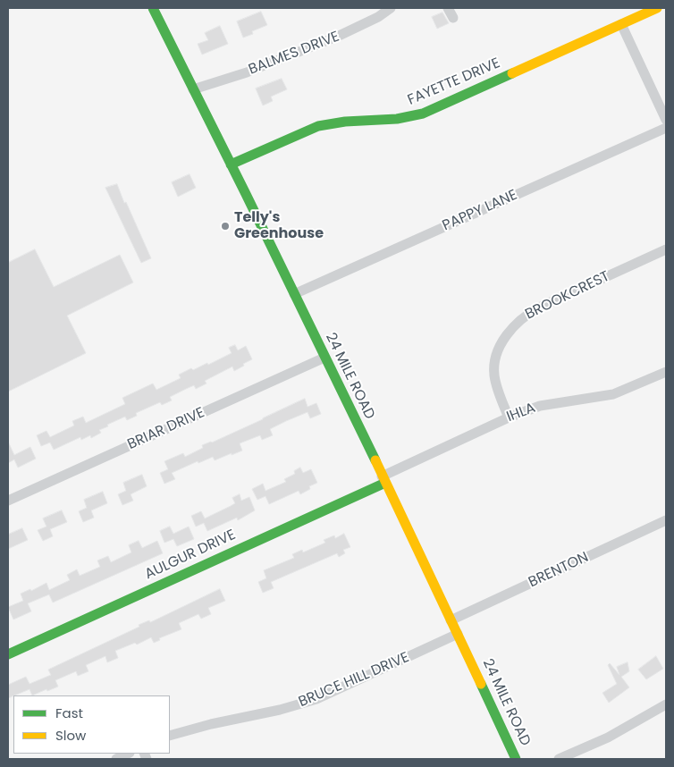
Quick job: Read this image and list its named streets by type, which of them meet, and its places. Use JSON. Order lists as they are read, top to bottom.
{
  "streets": {
    "street": [
      "BALMES DRIVE",
      "FAYETTE DRIVE",
      "PAPPY LANE",
      "BROOKCREST",
      "24 MILE ROAD",
      "IHLA",
      "BRIAR DRIVE",
      "AULGUR DRIVE",
      "BRENTON",
      "BRUCE HILL DRIVE"
    ]
  },
  "crossings": [
    ["BALMES DRIVE", "24 MILE ROAD"],
    ["FAYETTE DRIVE", "24 MILE ROAD"],
    ["PAPPY LANE", "24 MILE ROAD"],
    ["BROOKCREST", "IHLA"],
    ["24 MILE ROAD", "IHLA"],
    ["24 MILE ROAD", "BRIAR DRIVE"],
    ["24 MILE ROAD", "AULGUR DRIVE"],
    ["24 MILE ROAD", "BRENTON"],
    ["24 MILE ROAD", "BRUCE HILL DRIVE"],
    ["IHLA", "AULGUR DRIVE"]
  ],
  "places": ["Telly's Greenhouse"],
  "legend": ["Fast", "Slow"]
}
